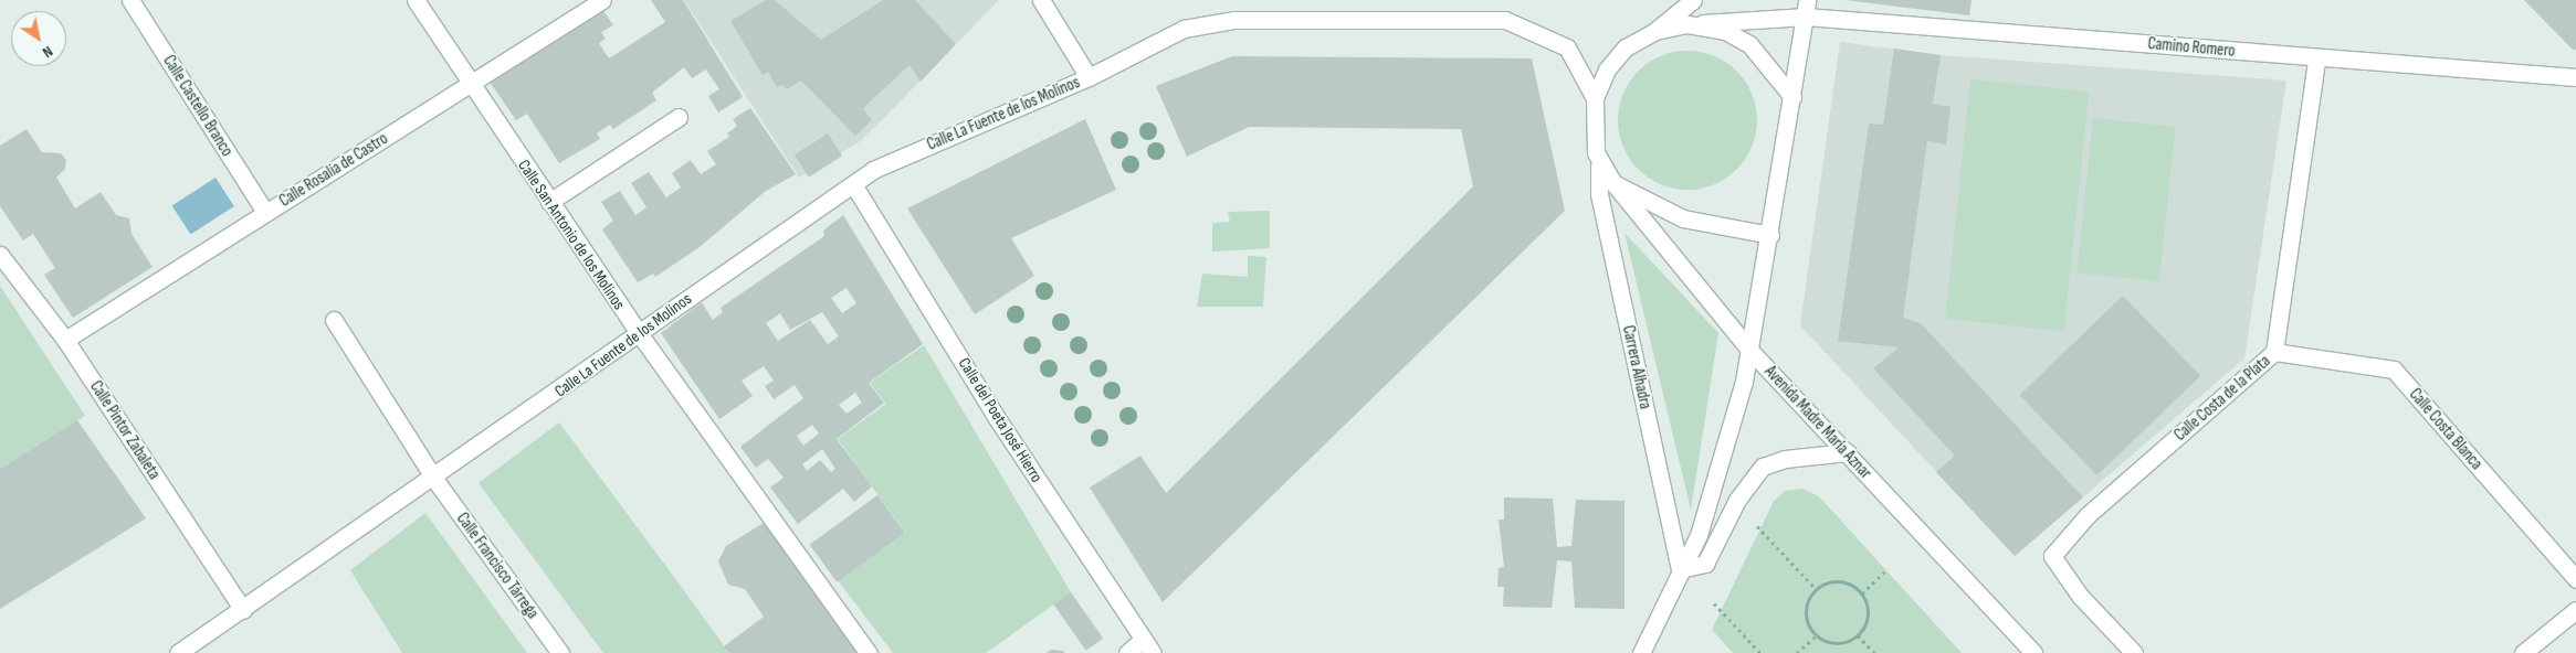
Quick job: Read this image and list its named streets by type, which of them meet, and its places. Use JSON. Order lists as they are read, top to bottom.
{
  "streets": {
    "street": [
      "Camino Romero",
      "Calle Castello Branco",
      "Calle La Fuente de los Molinos",
      "Calle Rosalía de Castro",
      "Calle San Antonio de los Molinos",
      "Carrera Alhadra",
      "Calle Costa de la Plata",
      "Calle del Poeta José Hierro",
      "Avenida Madre María Aznar",
      "Calle Costa Blanca",
      "Calle Pintor Zabaleta",
      "Calle Francisco Tárrega"
    ]
  },
  "crossings": [
    ["Camino Romero", "Carrera Alhadra"],
    ["Camino Romero", "Calle Costa de la Plata"],
    ["Calle Castello Branco", "Calle Rosalía de Castro"],
    ["Calle La Fuente de los Molinos", "Calle San Antonio de los Molinos"],
    ["Calle La Fuente de los Molinos", "Carrera Alhadra"],
    ["Calle La Fuente de los Molinos", "Calle del Poeta José Hierro"],
    ["Calle La Fuente de los Molinos", "Calle Pintor Zabaleta"],
    ["Calle La Fuente de los Molinos", "Calle Francisco Tárrega"],
    ["Calle Rosalía de Castro", "Calle San Antonio de los Molinos"],
    ["Calle Rosalía de Castro", "Calle Pintor Zabaleta"],
    ["Carrera Alhadra", "Avenida Madre María Aznar"],
    ["Calle Costa de la Plata", "Calle Costa Blanca"]
  ],
  "north": "bottom right"
}
